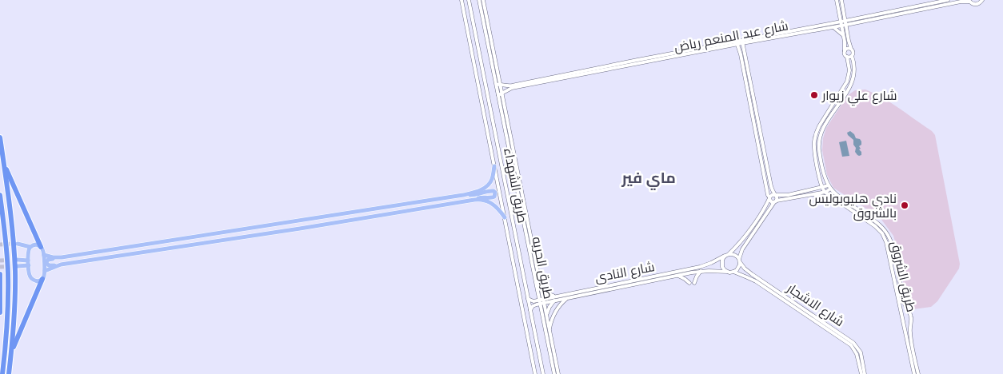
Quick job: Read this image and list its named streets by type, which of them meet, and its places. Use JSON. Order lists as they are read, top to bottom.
{
  "streets": {
    "street": [
      "شارع عبد المنعم رياض",
      "طريق الشهداء",
      "طريق الحريه",
      "شارع النادى",
      "طريق الشروق",
      "شارع الاشجار"
    ]
  },
  "crossings": [
    ["شارع عبد المنعم رياض", "طريق الحريه"],
    ["طريق الشهداء", "شارع النادى"],
    ["طريق الحريه", "شارع النادى"],
    ["شارع النادى", "شارع الاشجار"]
  ],
  "districts": ["ماي فير"],
  "places": ["شارع علي زيوار", "نادي هليوبوليس بالشروق"]
}
